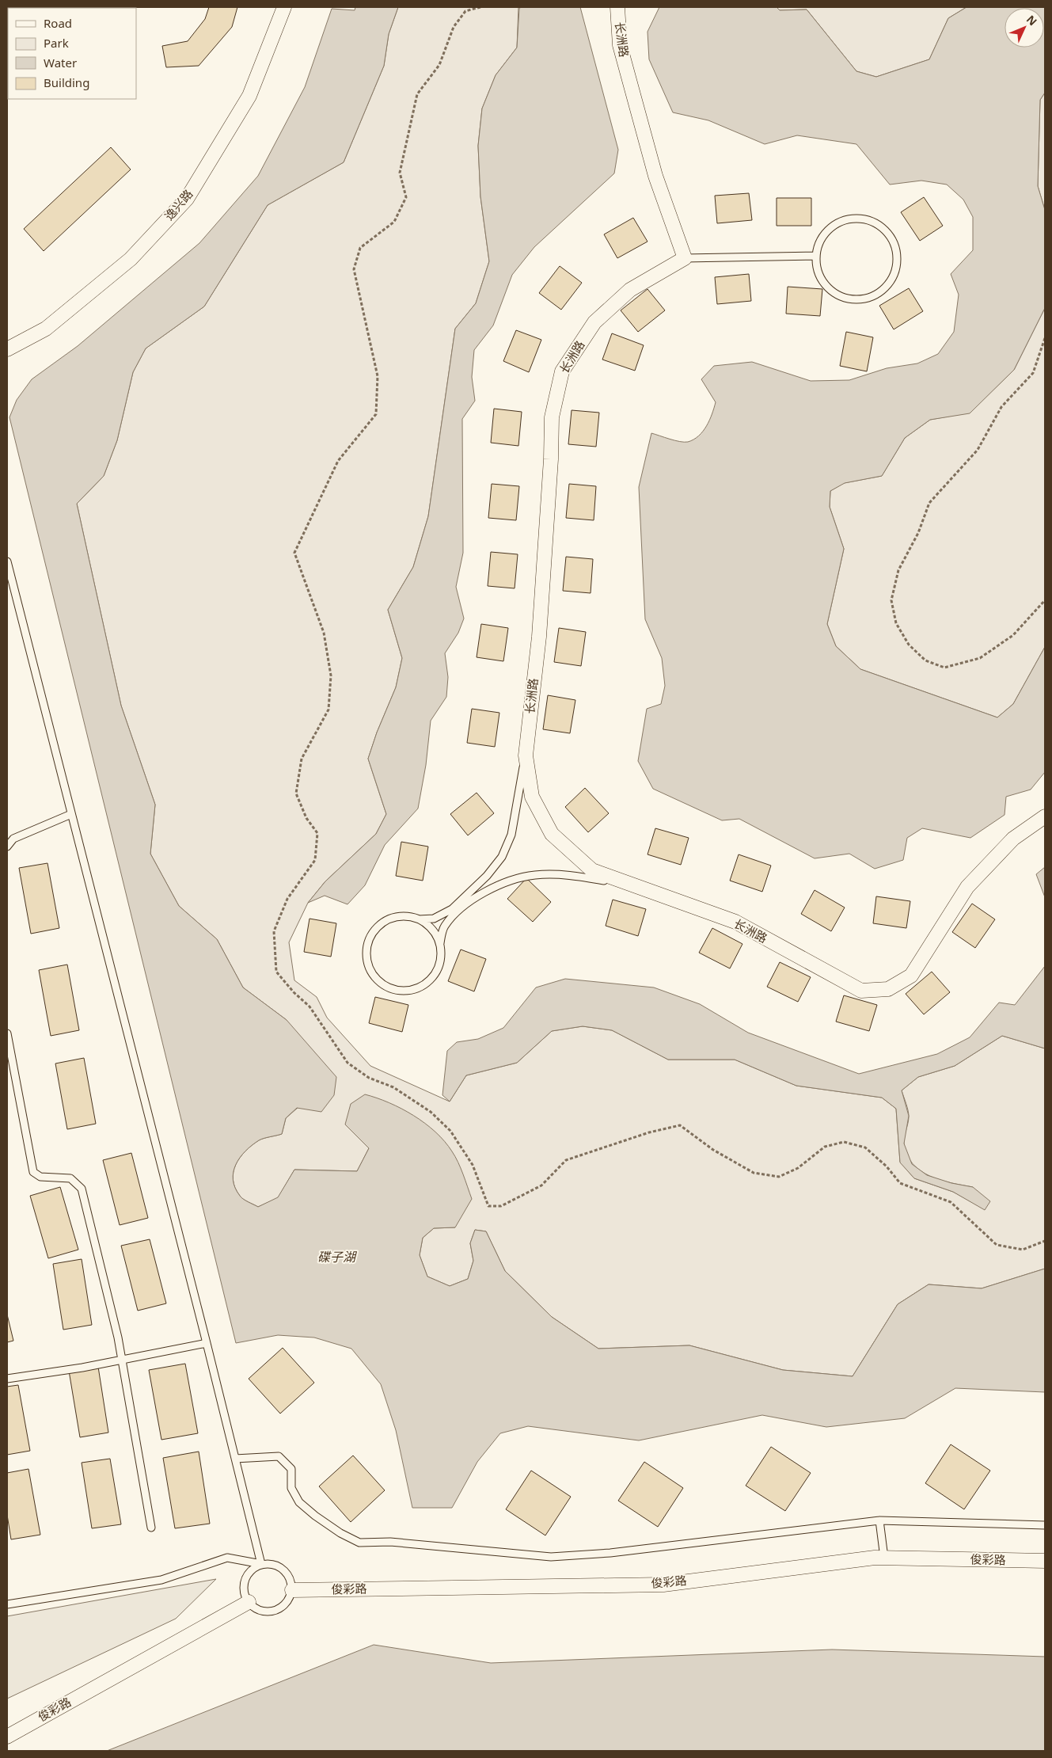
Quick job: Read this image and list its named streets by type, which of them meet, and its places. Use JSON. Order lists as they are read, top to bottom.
{
  "streets": {
    "street": ["长洲路", "逸兴路", "俊彩路"]
  },
  "water": ["碟子湖"],
  "legend": [
    "Road",
    "Park",
    "Water",
    "Building"
  ],
  "north": "top right"
}
